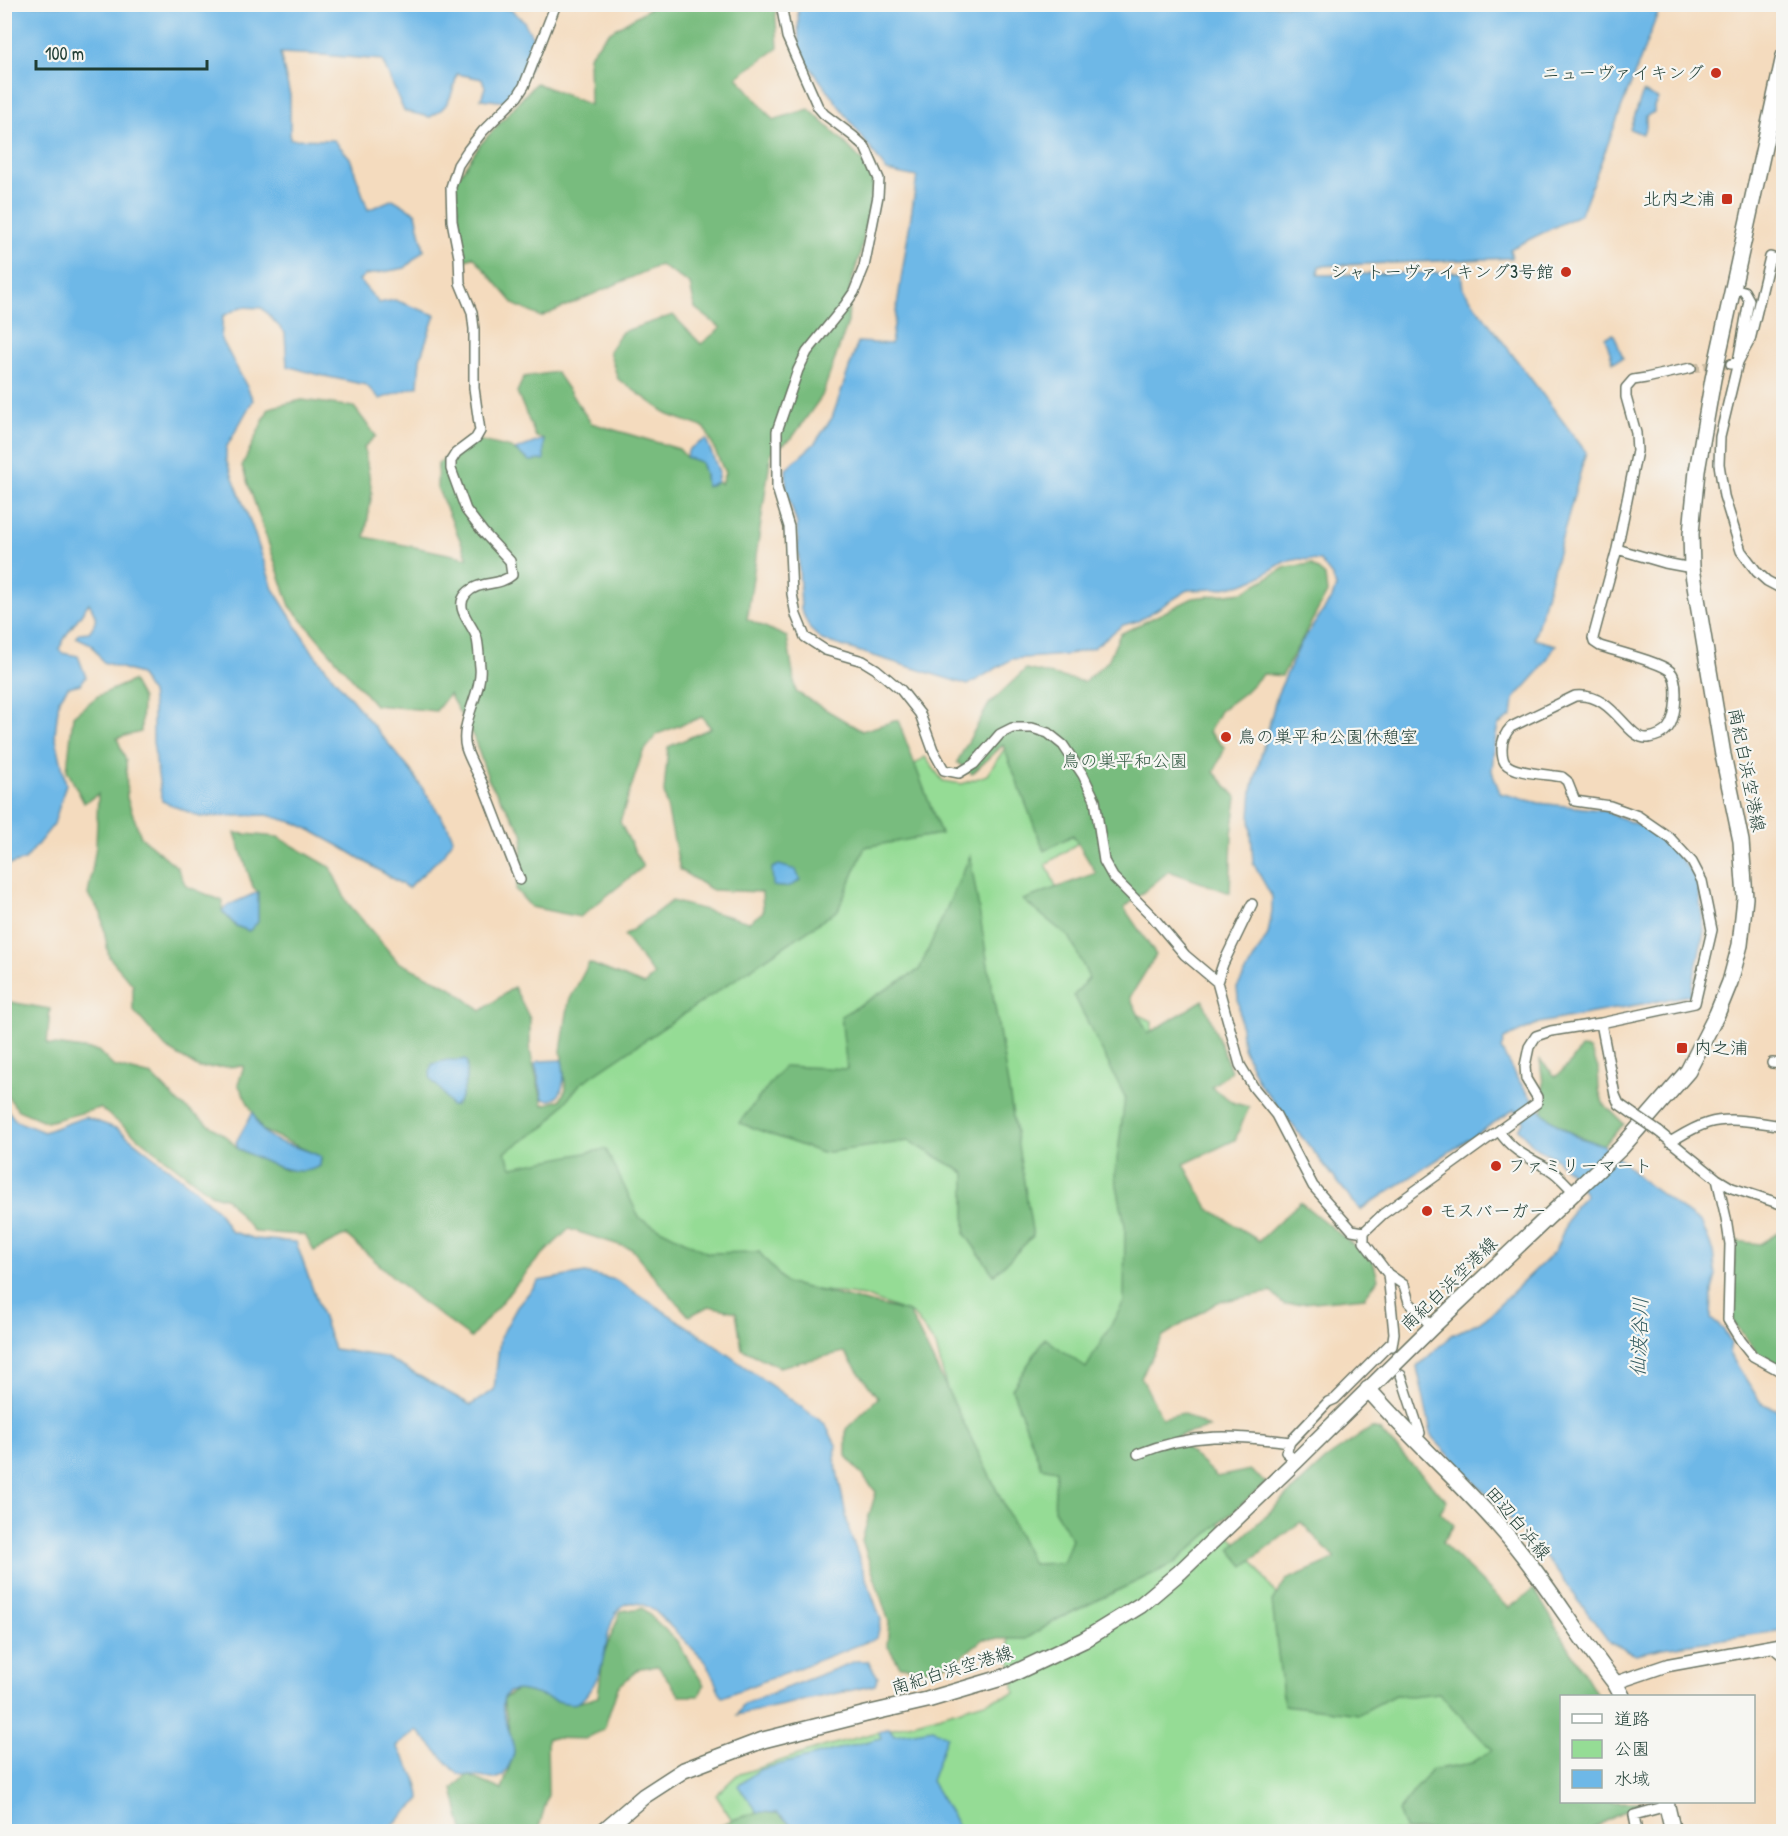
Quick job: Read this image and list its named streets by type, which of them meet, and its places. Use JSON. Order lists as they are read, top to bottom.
{
  "streets": {
    "main road": ["南紀白浜空港線", "田辺白浜線"]
  },
  "crossings": [
    ["南紀白浜空港線", "田辺白浜線"]
  ],
  "water": ["仙波谷川"],
  "parks": ["鳥の巣平和公園"],
  "places": {
    "other": [
      "ニューヴァイキング",
      "シャトーヴァイキング3号館",
      "鳥の巣平和公園休憩室",
      "ファミリーマート",
      "モスバーガー"
    ],
    "transit": ["北内之浦", "内之浦"]
  },
  "legend": ["道路", "公園", "水域"],
  "scale_bar": "100 m"
}
